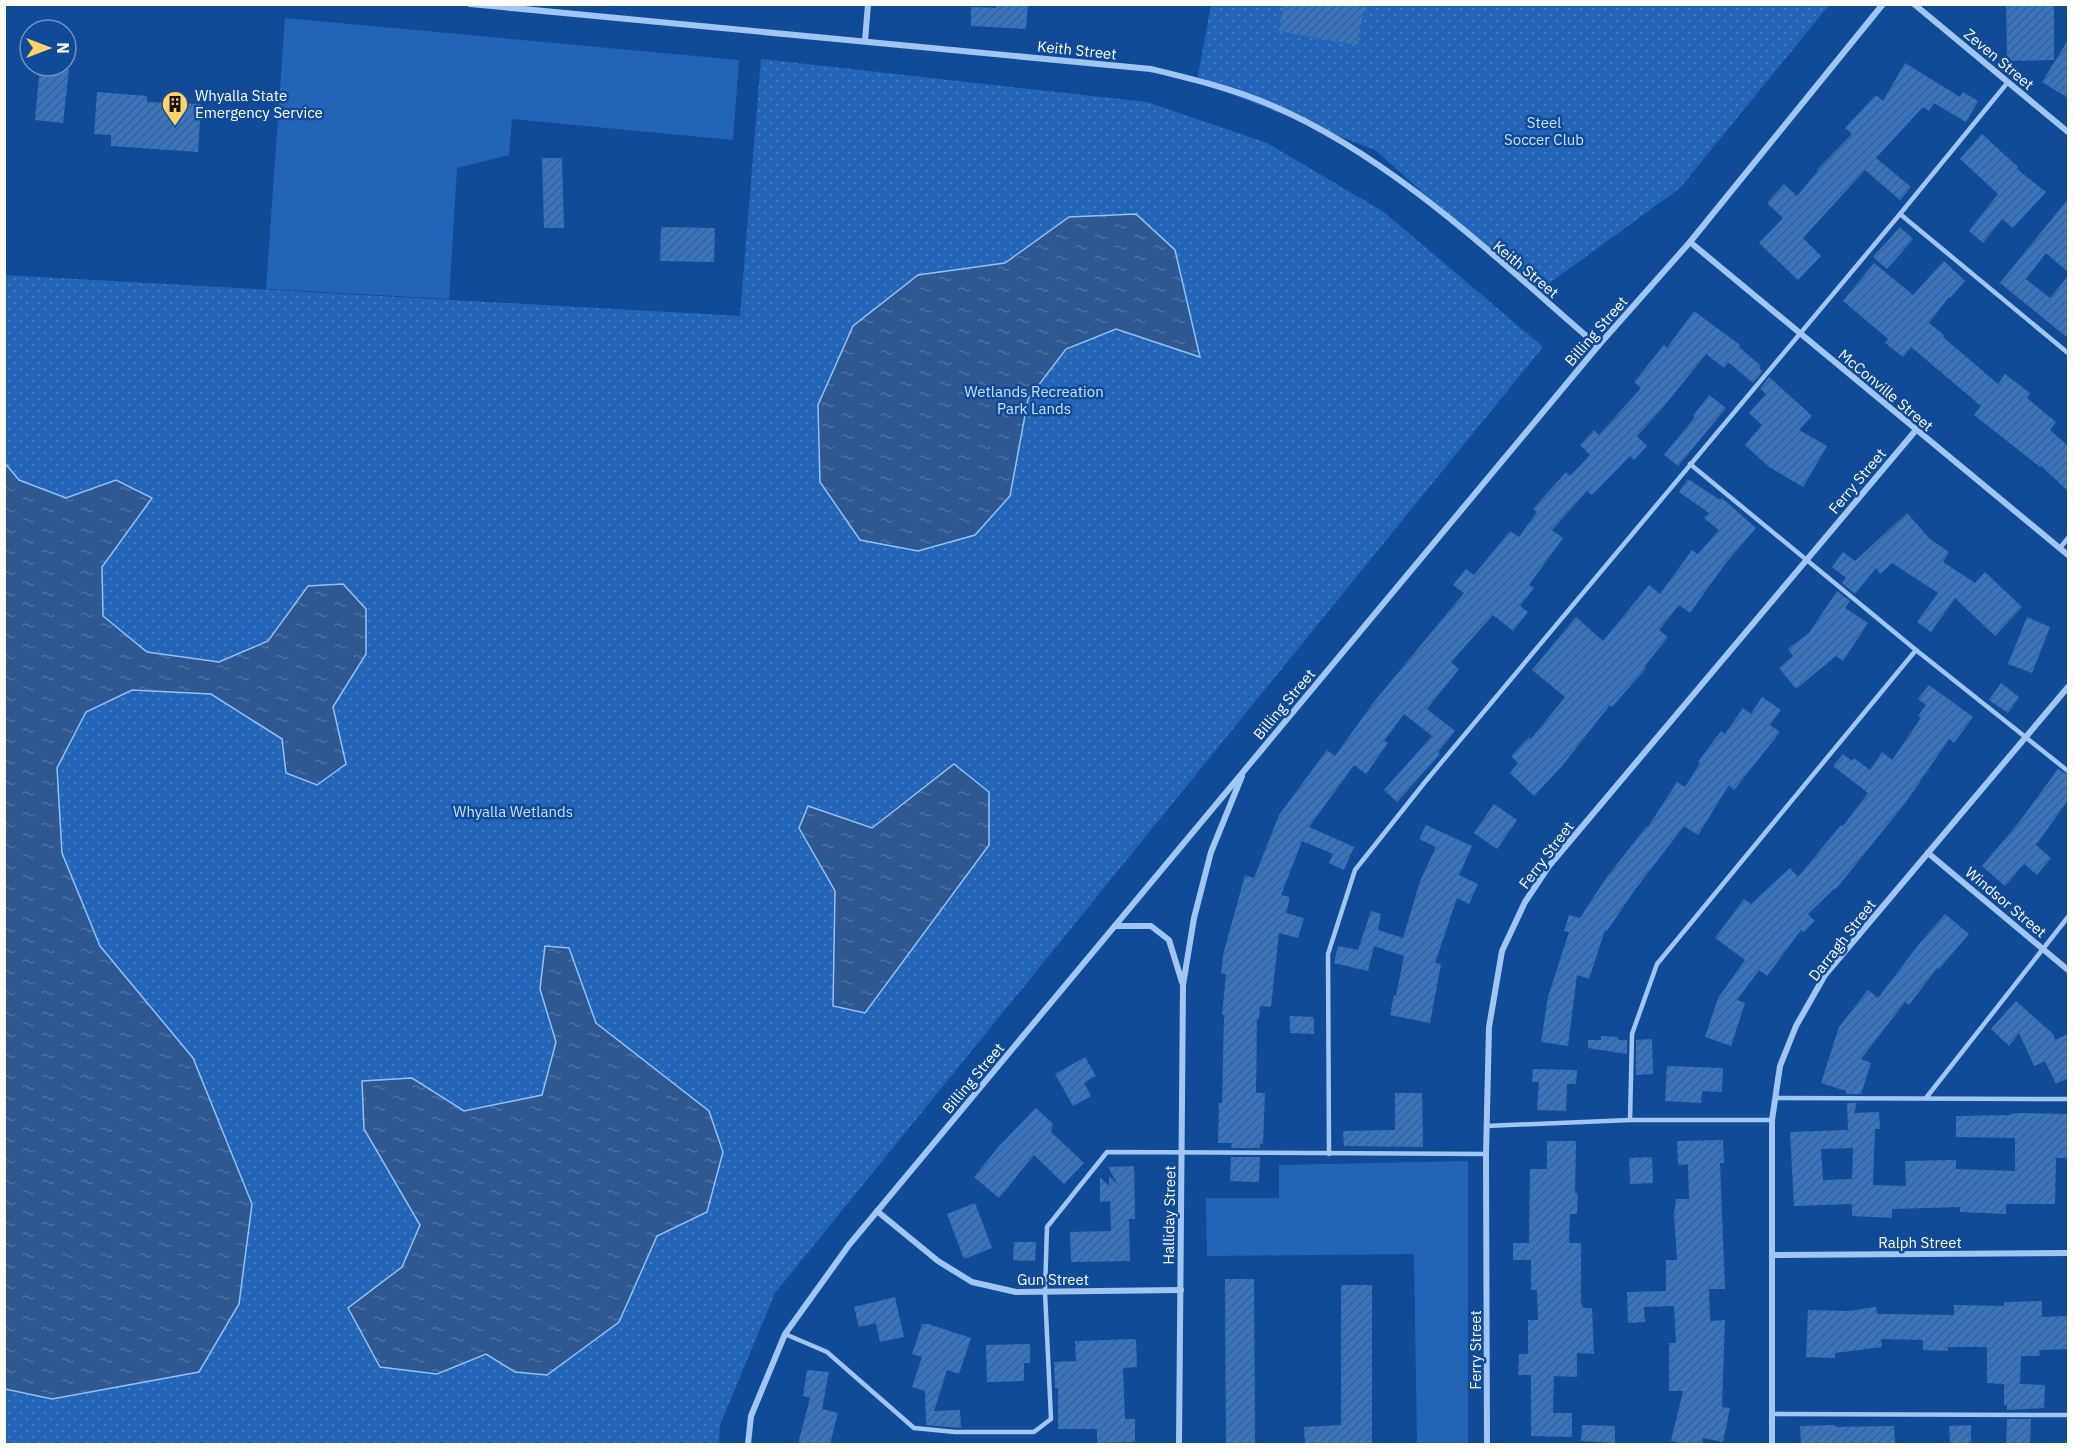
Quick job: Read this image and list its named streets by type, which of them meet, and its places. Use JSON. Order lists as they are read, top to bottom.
{
  "streets": {
    "street": [
      "Keith Street",
      "Zeven Street",
      "Billing Street",
      "McConville Street",
      "Ferry Street",
      "Windsor Street",
      "Darragh Street",
      "Halliday Street",
      "Ralph Street",
      "Gun Street"
    ]
  },
  "crossings": [
    ["Keith Street", "Billing Street"],
    ["Billing Street", "McConville Street"],
    ["Billing Street", "Halliday Street"],
    ["Billing Street", "Gun Street"],
    ["McConville Street", "Ferry Street"],
    ["Windsor Street", "Darragh Street"],
    ["Darragh Street", "Ralph Street"],
    ["Halliday Street", "Gun Street"]
  ],
  "parks": ["Steel Soccer Club", "Wetlands Recreation Park Lands", "Whyalla Wetlands"],
  "places": {
    "building": ["Whyalla State Emergency Service"]
  },
  "north": "right"
}
